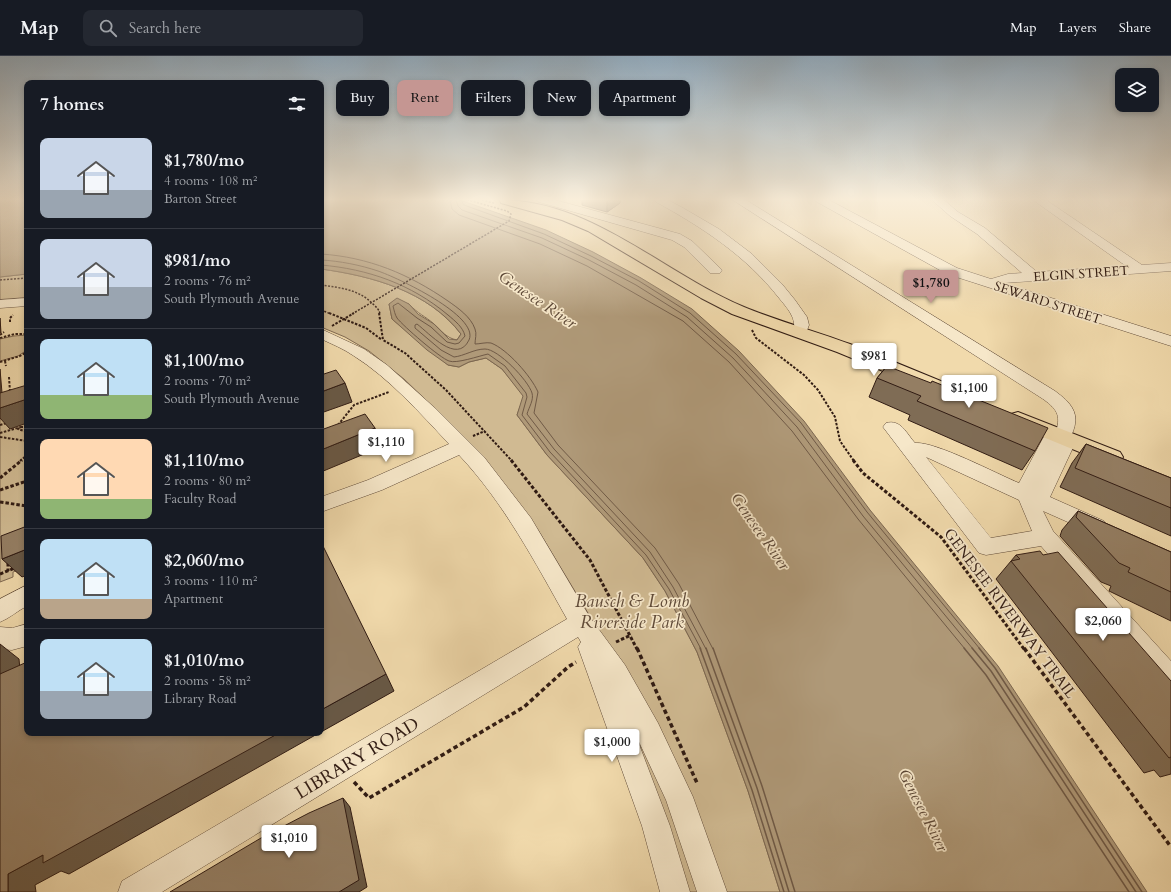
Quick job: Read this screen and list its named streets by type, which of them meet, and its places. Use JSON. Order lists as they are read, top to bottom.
{
  "streets": {
    "street": ["ELGIN STREET", "SEWARD STREET", "LIBRARY ROAD"],
    "path": ["GENESEE RIVERWAY TRAIL"]
  },
  "crossings": [
    ["ELGIN STREET", "SEWARD STREET"]
  ],
  "water": ["Genesee River"],
  "parks": ["Bausch & Lomb Riverside Park"],
  "page": {
    "header": "Map",
    "search": "Search here",
    "nav": ["Map", "Layers", "Share"],
    "chip": [
      "Buy",
      "Rent",
      "Filters",
      "New",
      "Apartment"
    ],
    "heading": "7 homes",
    "list": [
      {
        "name": "$1,780/mo",
        "note": "4 rooms · 108 m² · Barton Street"
      },
      {
        "name": "$981/mo",
        "note": "2 rooms · 76 m² · South Plymouth Avenue"
      },
      {
        "name": "$1,100/mo",
        "note": "2 rooms · 70 m² · South Plymouth Avenue"
      },
      {
        "name": "$1,110/mo",
        "note": "2 rooms · 80 m² · Faculty Road"
      },
      {
        "name": "$2,060/mo",
        "note": "3 rooms · 110 m² · Apartment"
      },
      {
        "name": "$1,010/mo",
        "note": "2 rooms · 58 m² · Library Road"
      }
    ],
    "price": [
      "$1,780",
      "$981",
      "$1,100",
      "$1,110",
      "$2,060",
      "$1,000",
      "$1,010"
    ]
  }
}
